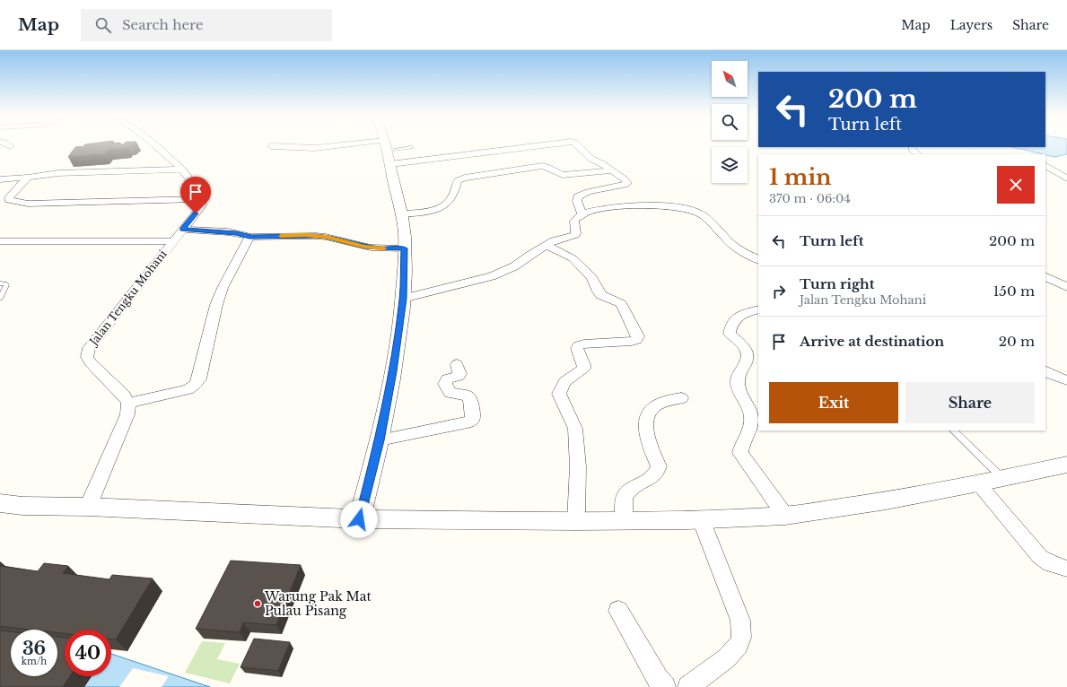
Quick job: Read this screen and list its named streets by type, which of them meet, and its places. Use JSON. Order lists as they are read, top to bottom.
{
  "streets": {
    "street": ["Jalan Tengku Mohani"]
  },
  "places": ["Warung Pak Mat Pulau Pisang"],
  "north": "top left",
  "page": {
    "header": "Map",
    "search": "Search here",
    "nav": ["Map", "Layers", "Share"],
    "turn": ["200 m", "Turn left"],
    "heading": ["1 min", "370 m · 06:04"],
    "list": [
      {
        "name": "Turn left",
        "value": "200 m"
      },
      {
        "name": "Turn right",
        "note": "Jalan Tengku Mohani",
        "value": "150 m"
      },
      {
        "name": "Arrive at destination",
        "value": "20 m"
      }
    ],
    "buttons": ["Exit", "Share"],
    "speed": "36 km/h",
    "limit": "40"
  }
}
